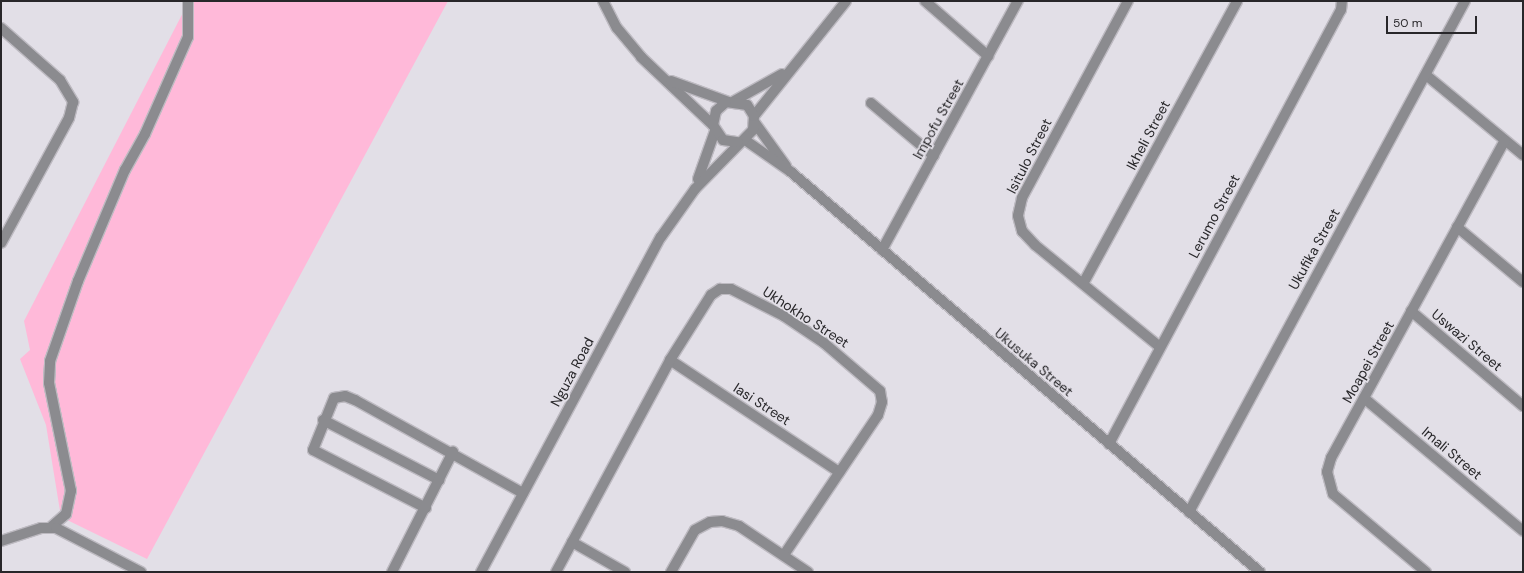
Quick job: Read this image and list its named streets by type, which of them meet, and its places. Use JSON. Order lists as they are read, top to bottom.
{
  "streets": {
    "street": [
      "Impofu Street",
      "Ikheli Street",
      "Isitulo Street",
      "Lerumo Street",
      "Ukufika Street",
      "Ukhokho Street",
      "Uswazi Street",
      "Ukusuka Street",
      "Moapei Street",
      "Nguza Road",
      "Iasi Street",
      "Imali Street"
    ]
  },
  "crossings": [
    ["Impofu Street", "Ukusuka Street"],
    ["Ikheli Street", "Isitulo Street"],
    ["Isitulo Street", "Lerumo Street"],
    ["Lerumo Street", "Ukusuka Street"],
    ["Ukufika Street", "Ukusuka Street"],
    ["Ukhokho Street", "Iasi Street"],
    ["Uswazi Street", "Moapei Street"],
    ["Ukusuka Street", "Nguza Road"],
    ["Moapei Street", "Imali Street"]
  ],
  "scale_bar": "50 m"
}
